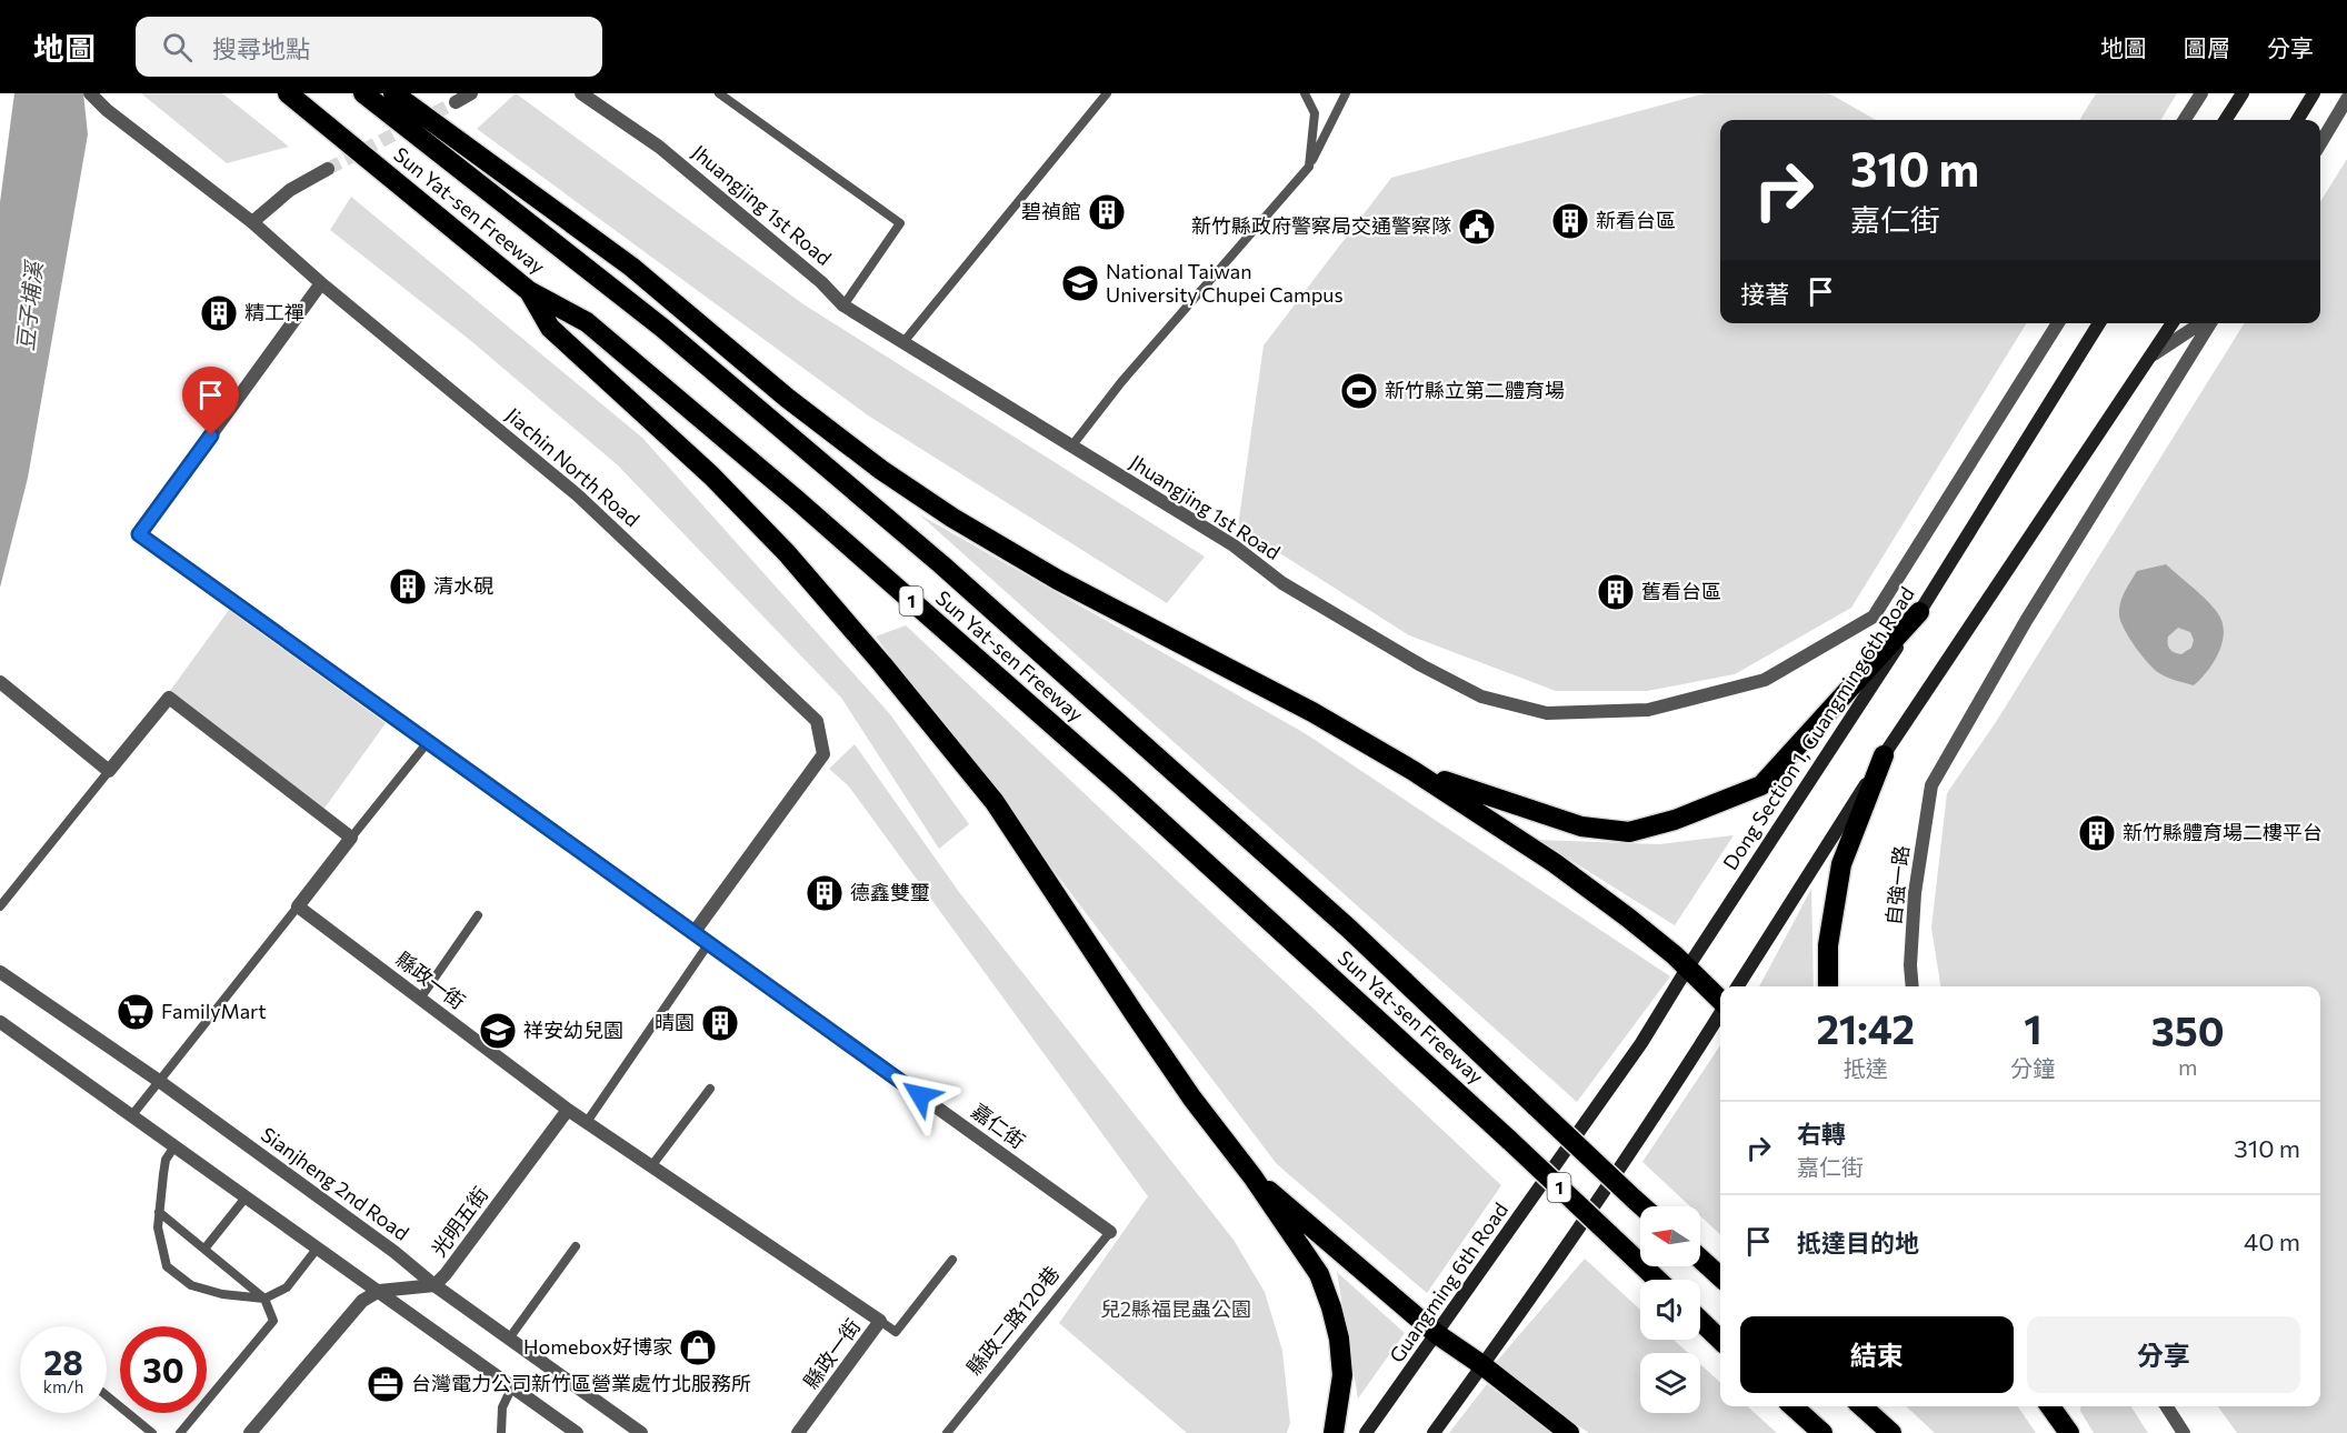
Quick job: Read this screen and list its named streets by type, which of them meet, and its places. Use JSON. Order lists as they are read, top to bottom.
{
  "streets": {
    "highway": ["Sun Yat-sen Freeway", "1"],
    "main road": ["Dong Section 1, Guangming 6th Road", "Guangming 6th Road"],
    "street": [
      "Jhuangjing 1st Road",
      "Jiachin North Road",
      "自強一路",
      "縣政一街",
      "嘉仁街",
      "Sianjheng 2nd Road",
      "光明五街"
    ],
    "lane": ["縣政二路120巷"]
  },
  "crossings": [
    ["Jhuangjing 1st Road", "Dong Section 1, Guangming 6th Road"],
    ["Jiachin North Road", "嘉仁街"],
    ["Dong Section 1, Guangming 6th Road", "Guangming 6th Road"],
    ["縣政一街", "光明五街"],
    ["嘉仁街", "縣政二路120巷"],
    ["Sianjheng 2nd Road", "光明五街"]
  ],
  "water": ["豆子埔溪"],
  "parks": ["兒2縣福昆蟲公園"],
  "places": {
    "building": [
      "碧禎館",
      "新看台區",
      "精工禪",
      "清水硯",
      "舊看台區",
      "新竹縣體育場二樓平台",
      "德鑫雙璽",
      "晴園"
    ],
    "public building": ["新竹縣政府警察局交通警察隊"],
    "school or university": ["National Taiwan University Chupei Campus", "祥安幼兒園"],
    "sports": ["新竹縣立第二體育場"],
    "supermarket": ["FamilyMart"],
    "shop": ["Homebox好博家"],
    "office": ["台灣電力公司新竹區營業處竹北服務所"]
  },
  "north": "left",
  "page": {
    "header": "地圖",
    "search": "搜尋地點",
    "nav": ["地圖", "圖層", "分享"],
    "turn": ["310 m", "嘉仁街"],
    "then": "接著",
    "eta": [
      "21:42",
      "抵達",
      "1",
      "分鐘",
      "350",
      "m"
    ],
    "list": [
      {
        "name": "右轉",
        "note": "嘉仁街",
        "value": "310 m"
      },
      {
        "name": "抵達目的地",
        "value": "40 m"
      }
    ],
    "buttons": ["結束", "分享"],
    "speed": "28 km/h",
    "limit": "30"
  }
}
